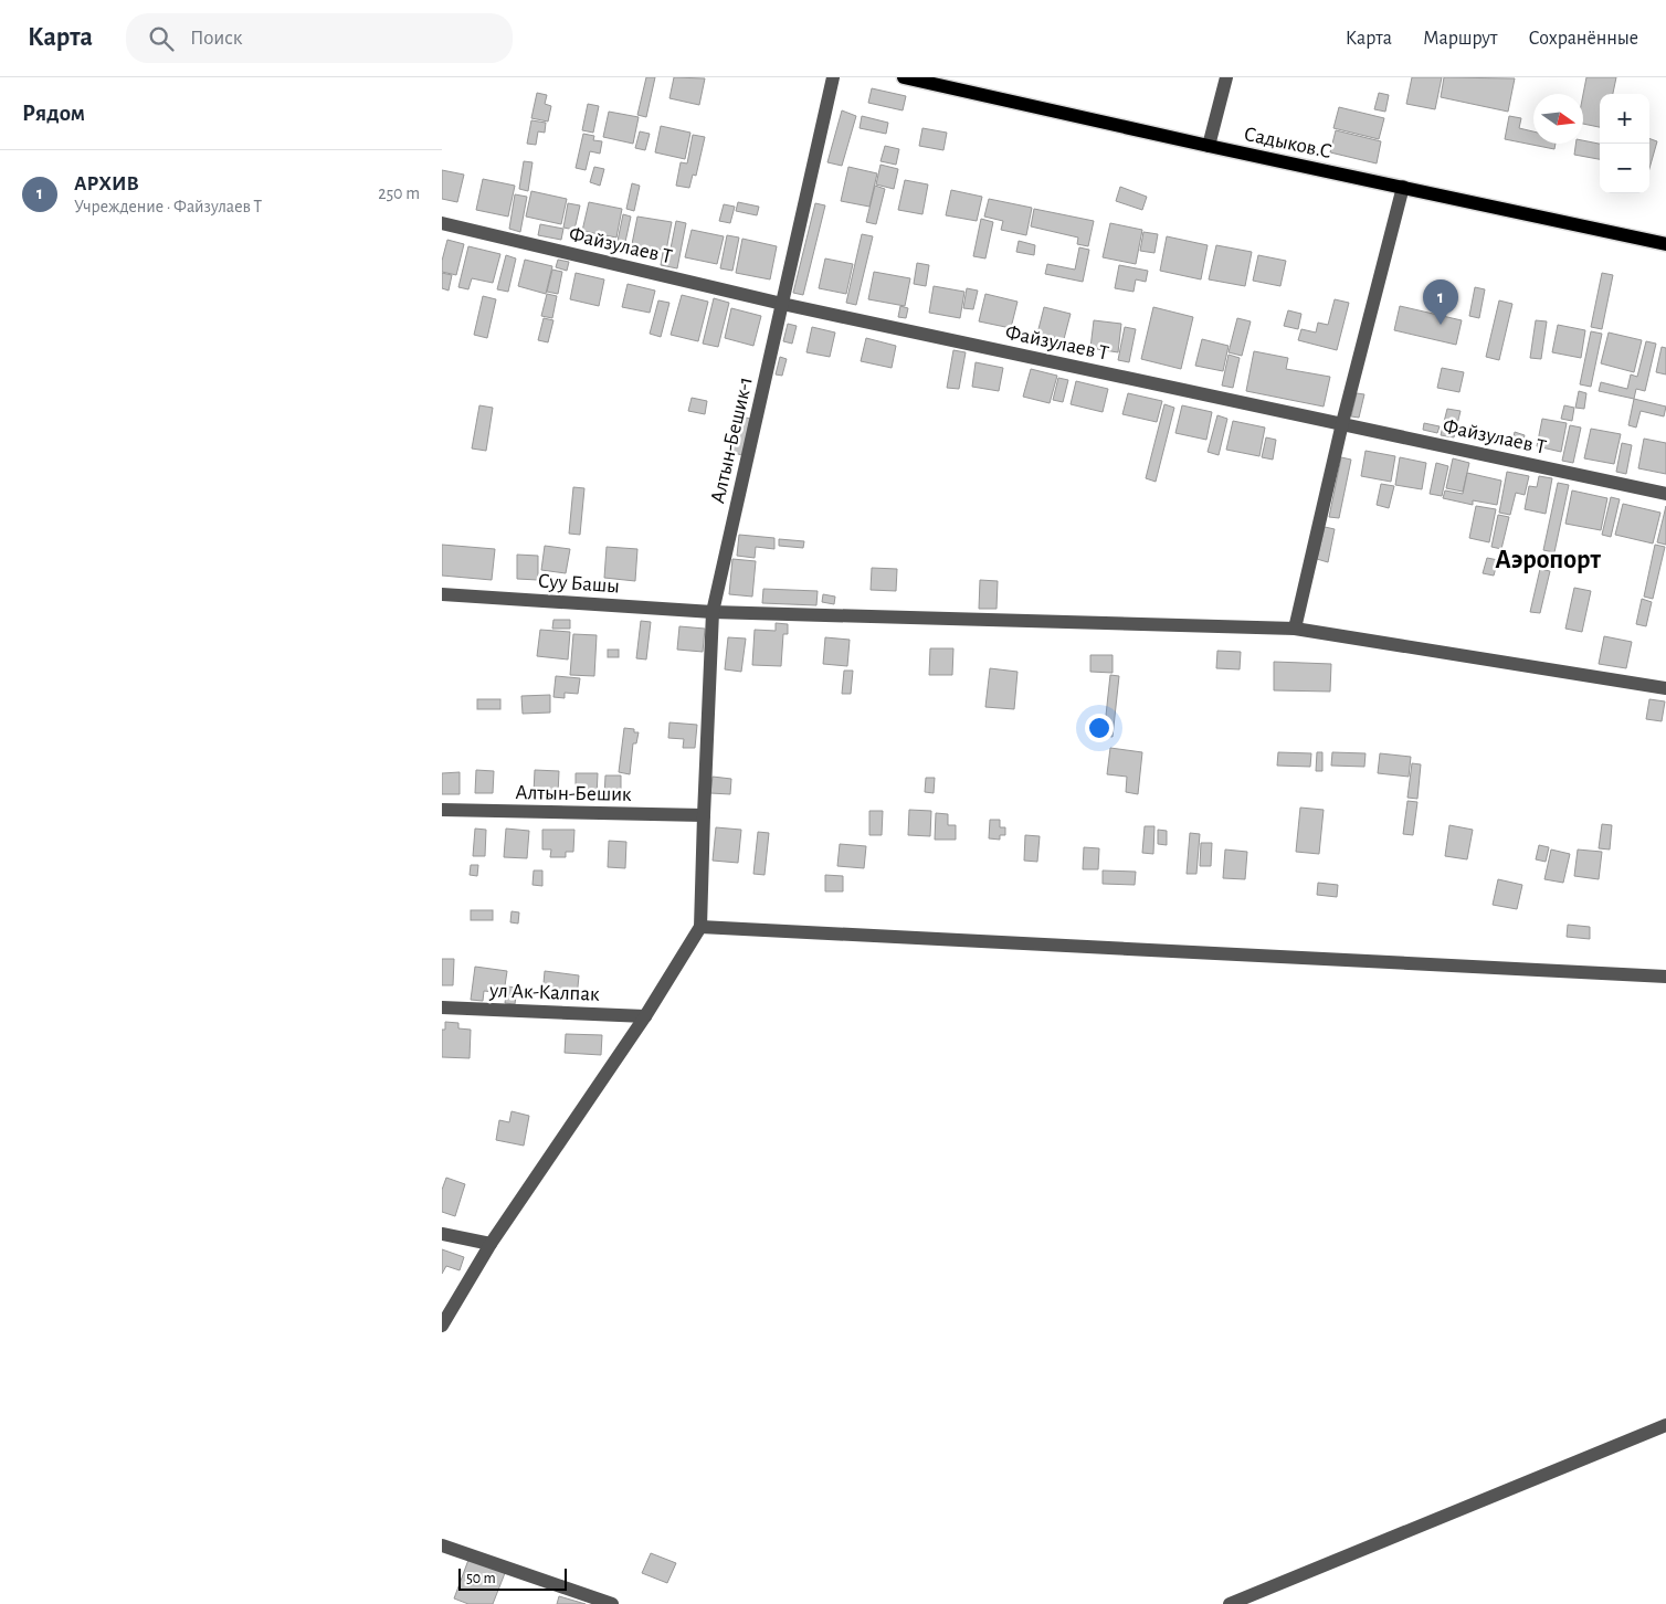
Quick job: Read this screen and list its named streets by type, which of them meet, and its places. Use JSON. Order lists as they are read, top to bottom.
{
  "streets": {
    "main road": ["Садыков.С"],
    "street": [
      "Файзулаев Т",
      "Алтын-Бешик-1",
      "Суу Башы",
      "Алтын-Бешик",
      "ул Ак-Калпак"
    ]
  },
  "crossings": [
    ["Файзулаев Т", "Алтын-Бешик-1"],
    ["Алтын-Бешик-1", "Суу Башы"],
    ["Алтын-Бешик-1", "Алтын-Бешик"]
  ],
  "districts": ["Аэропорт"],
  "scale_bar": "50 m",
  "north": "right",
  "page": {
    "header": "Карта",
    "search": "Поиск",
    "nav": ["Карта", "Маршрут", "Сохранённые"],
    "heading": "Рядом",
    "map_buttons": ["+", "−"],
    "list": [
      {
        "mark": "1",
        "name": "АРХИВ",
        "note": "Учреждение · Файзулаев Т",
        "value": "250 m"
      }
    ],
    "pins": "1",
    "scale": "50 m"
  }
}
